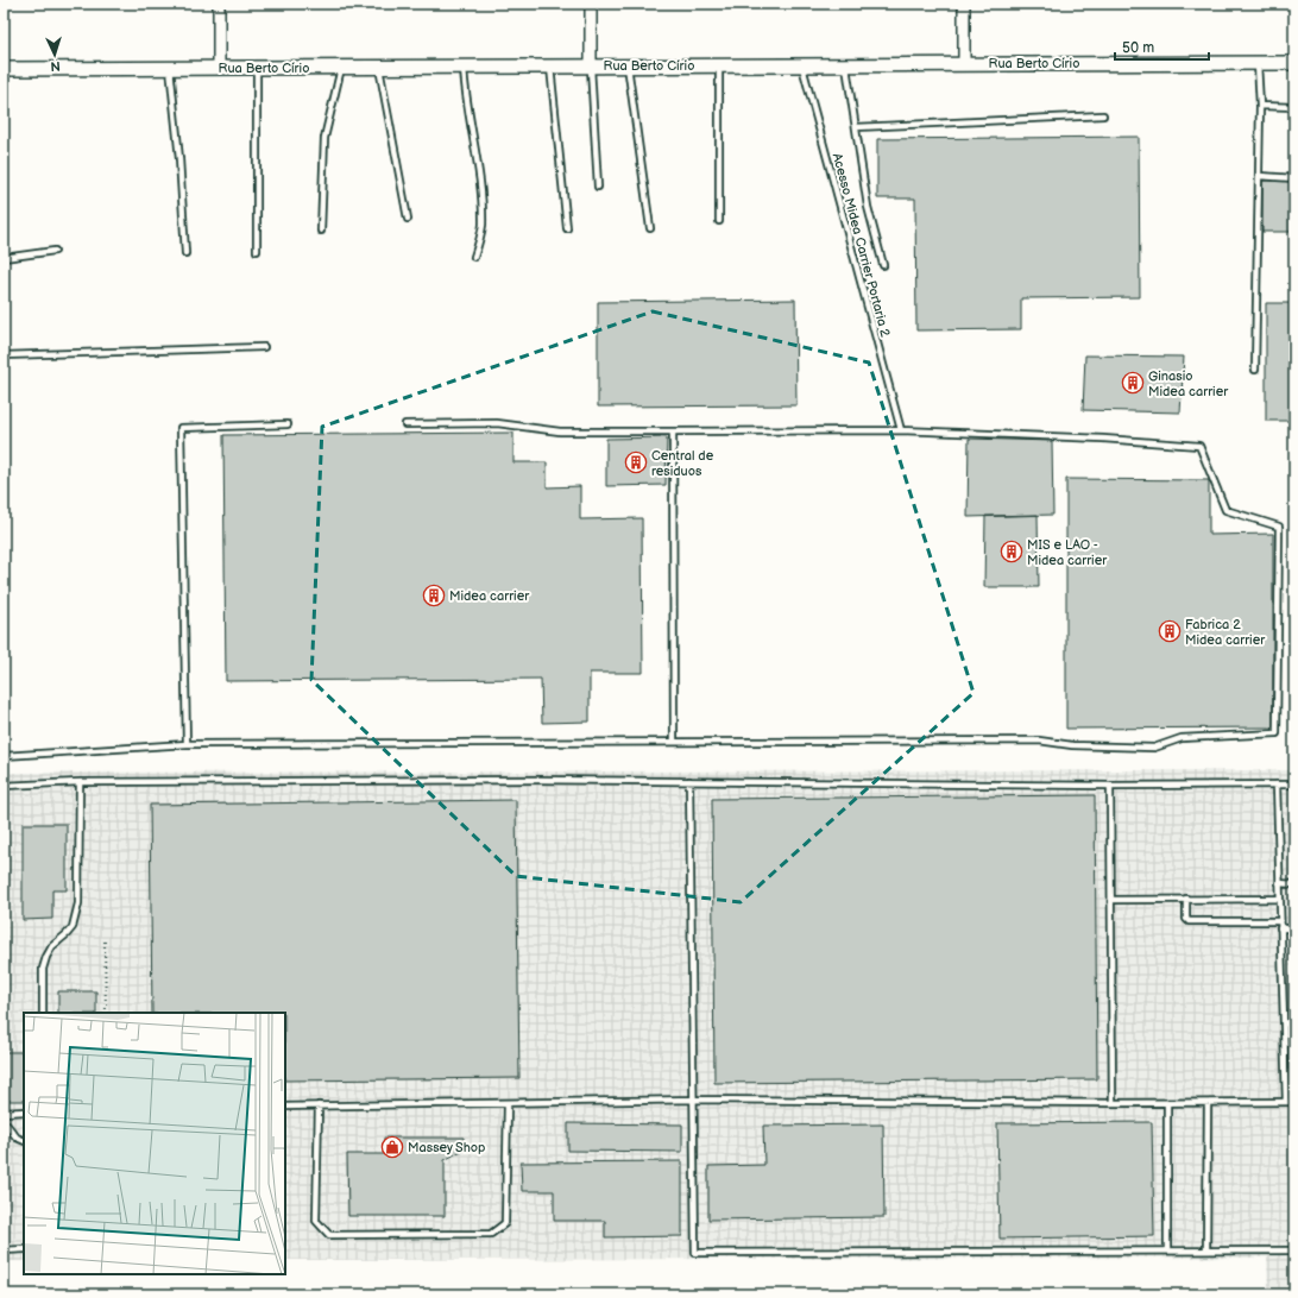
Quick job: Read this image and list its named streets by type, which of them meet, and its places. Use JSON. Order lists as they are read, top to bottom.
{
  "streets": {
    "street": ["Rua Berto Círio"],
    "lane": ["Acesso Midea Carrier Portaria 2"]
  },
  "crossings": [
    ["Rua Berto Círio", "Acesso Midea Carrier Portaria 2"]
  ],
  "places": {
    "building": [
      "Ginasio Midea carrier",
      "Central de residuos",
      "MIS e LAO - Midea carrier",
      "Midea carrier",
      "Fabrica 2 Midea carrier"
    ],
    "shop": ["Massey Shop"]
  },
  "scale_bar": "50 m",
  "north": "bottom"
}
